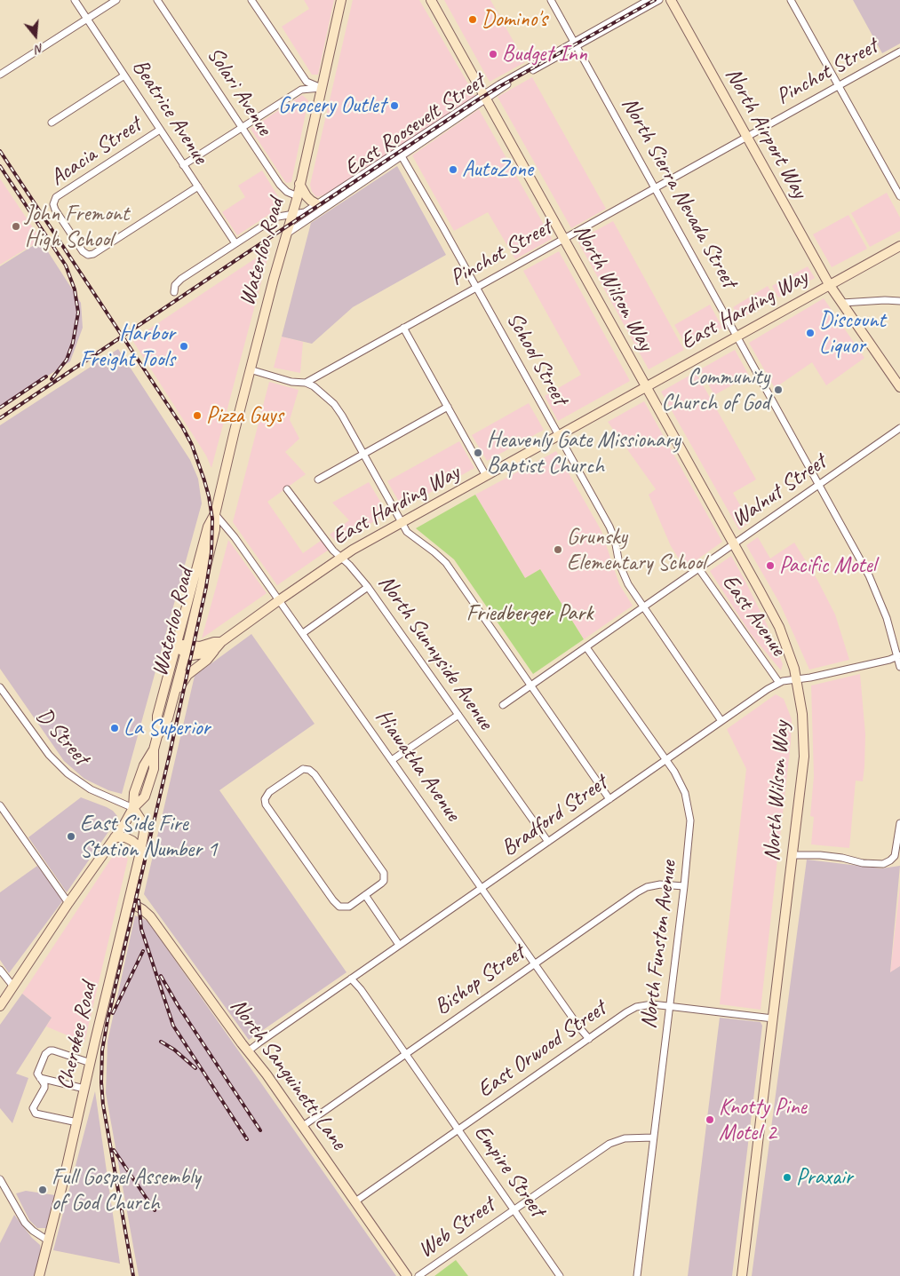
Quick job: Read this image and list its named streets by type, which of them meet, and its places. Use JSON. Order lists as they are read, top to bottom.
{
  "streets": {
    "main road": [
      "North Airport Way",
      "Waterloo Road",
      "North Wilson Way",
      "East Harding Way",
      "Cherokee Road",
      "North Sanguinetti Lane"
    ],
    "street": [
      "Pinchot Street",
      "Solari Avenue",
      "Beatrice Avenue",
      "East Roosevelt Street",
      "Acacia Street",
      "North Sierra Nevada Street",
      "School Street",
      "Walnut Street",
      "East Avenue",
      "North Sunnyside Avenue",
      "D Street",
      "Hiawatha Avenue",
      "Bradford Street",
      "North Funston Avenue",
      "Bishop Street",
      "East Orwood Street",
      "Empire Street",
      "Web Street"
    ]
  },
  "crossings": [
    ["Pinchot Street", "North Airport Way"],
    ["Pinchot Street", "North Sierra Nevada Street"],
    ["Pinchot Street", "North Wilson Way"],
    ["Pinchot Street", "School Street"],
    ["Solari Avenue", "Waterloo Road"],
    ["Beatrice Avenue", "East Roosevelt Street"],
    ["Beatrice Avenue", "Acacia Street"],
    ["East Roosevelt Street", "North Sierra Nevada Street"],
    ["East Roosevelt Street", "Waterloo Road"],
    ["East Roosevelt Street", "North Wilson Way"],
    ["East Roosevelt Street", "School Street"],
    ["North Airport Way", "East Harding Way"],
    ["North Sierra Nevada Street", "East Harding Way"],
    ["North Sierra Nevada Street", "Walnut Street"],
    ["North Sierra Nevada Street", "Bradford Street"],
    ["Waterloo Road", "East Harding Way"],
    ["Waterloo Road", "D Street"],
    ["Waterloo Road", "Hiawatha Avenue"],
    ["Waterloo Road", "Cherokee Road"],
    ["North Wilson Way", "East Harding Way"],
    ["North Wilson Way", "Walnut Street"],
    ["North Wilson Way", "Bradford Street"],
    ["North Wilson Way", "East Orwood Street"],
    ["East Harding Way", "School Street"],
    ["East Harding Way", "North Sunnyside Avenue"],
    ["East Harding Way", "Hiawatha Avenue"],
    ["School Street", "Walnut Street"],
    ["School Street", "Bradford Street"],
    ["Walnut Street", "East Avenue"],
    ["Walnut Street", "North Funston Avenue"],
    ["East Avenue", "Bradford Street"],
    ["North Sunnyside Avenue", "Bradford Street"],
    ["D Street", "Cherokee Road"],
    ["Hiawatha Avenue", "Bradford Street"],
    ["Hiawatha Avenue", "Bishop Street"],
    ["Hiawatha Avenue", "East Orwood Street"],
    ["Bradford Street", "North Funston Avenue"],
    ["Bradford Street", "North Sanguinetti Lane"],
    ["Bradford Street", "Empire Street"],
    ["North Funston Avenue", "Bishop Street"],
    ["North Funston Avenue", "East Orwood Street"],
    ["North Funston Avenue", "Web Street"],
    ["Bishop Street", "North Sanguinetti Lane"],
    ["Bishop Street", "Empire Street"],
    ["Cherokee Road", "North Sanguinetti Lane"],
    ["East Orwood Street", "North Sanguinetti Lane"],
    ["East Orwood Street", "Empire Street"],
    ["Empire Street", "Web Street"]
  ],
  "parks": ["Friedberger Park"],
  "places": [
    "Domino's",
    "Budget Inn",
    "Grocery Outlet",
    "AutoZone",
    "John Fremont High School",
    "Discount Liquor",
    "Harbor Freight Tools",
    "Community Church of God",
    "Pizza Guys",
    "Heavenly Gate Missionary Baptist Church",
    "Grunsky Elementary School",
    "Pacific Motel",
    "La Superior",
    "East Side Fire Station Number 1",
    "Knotty Pine Motel 2",
    "Praxair",
    "Full Gospel Assembly of God Church"
  ],
  "north": "bottom"
}
